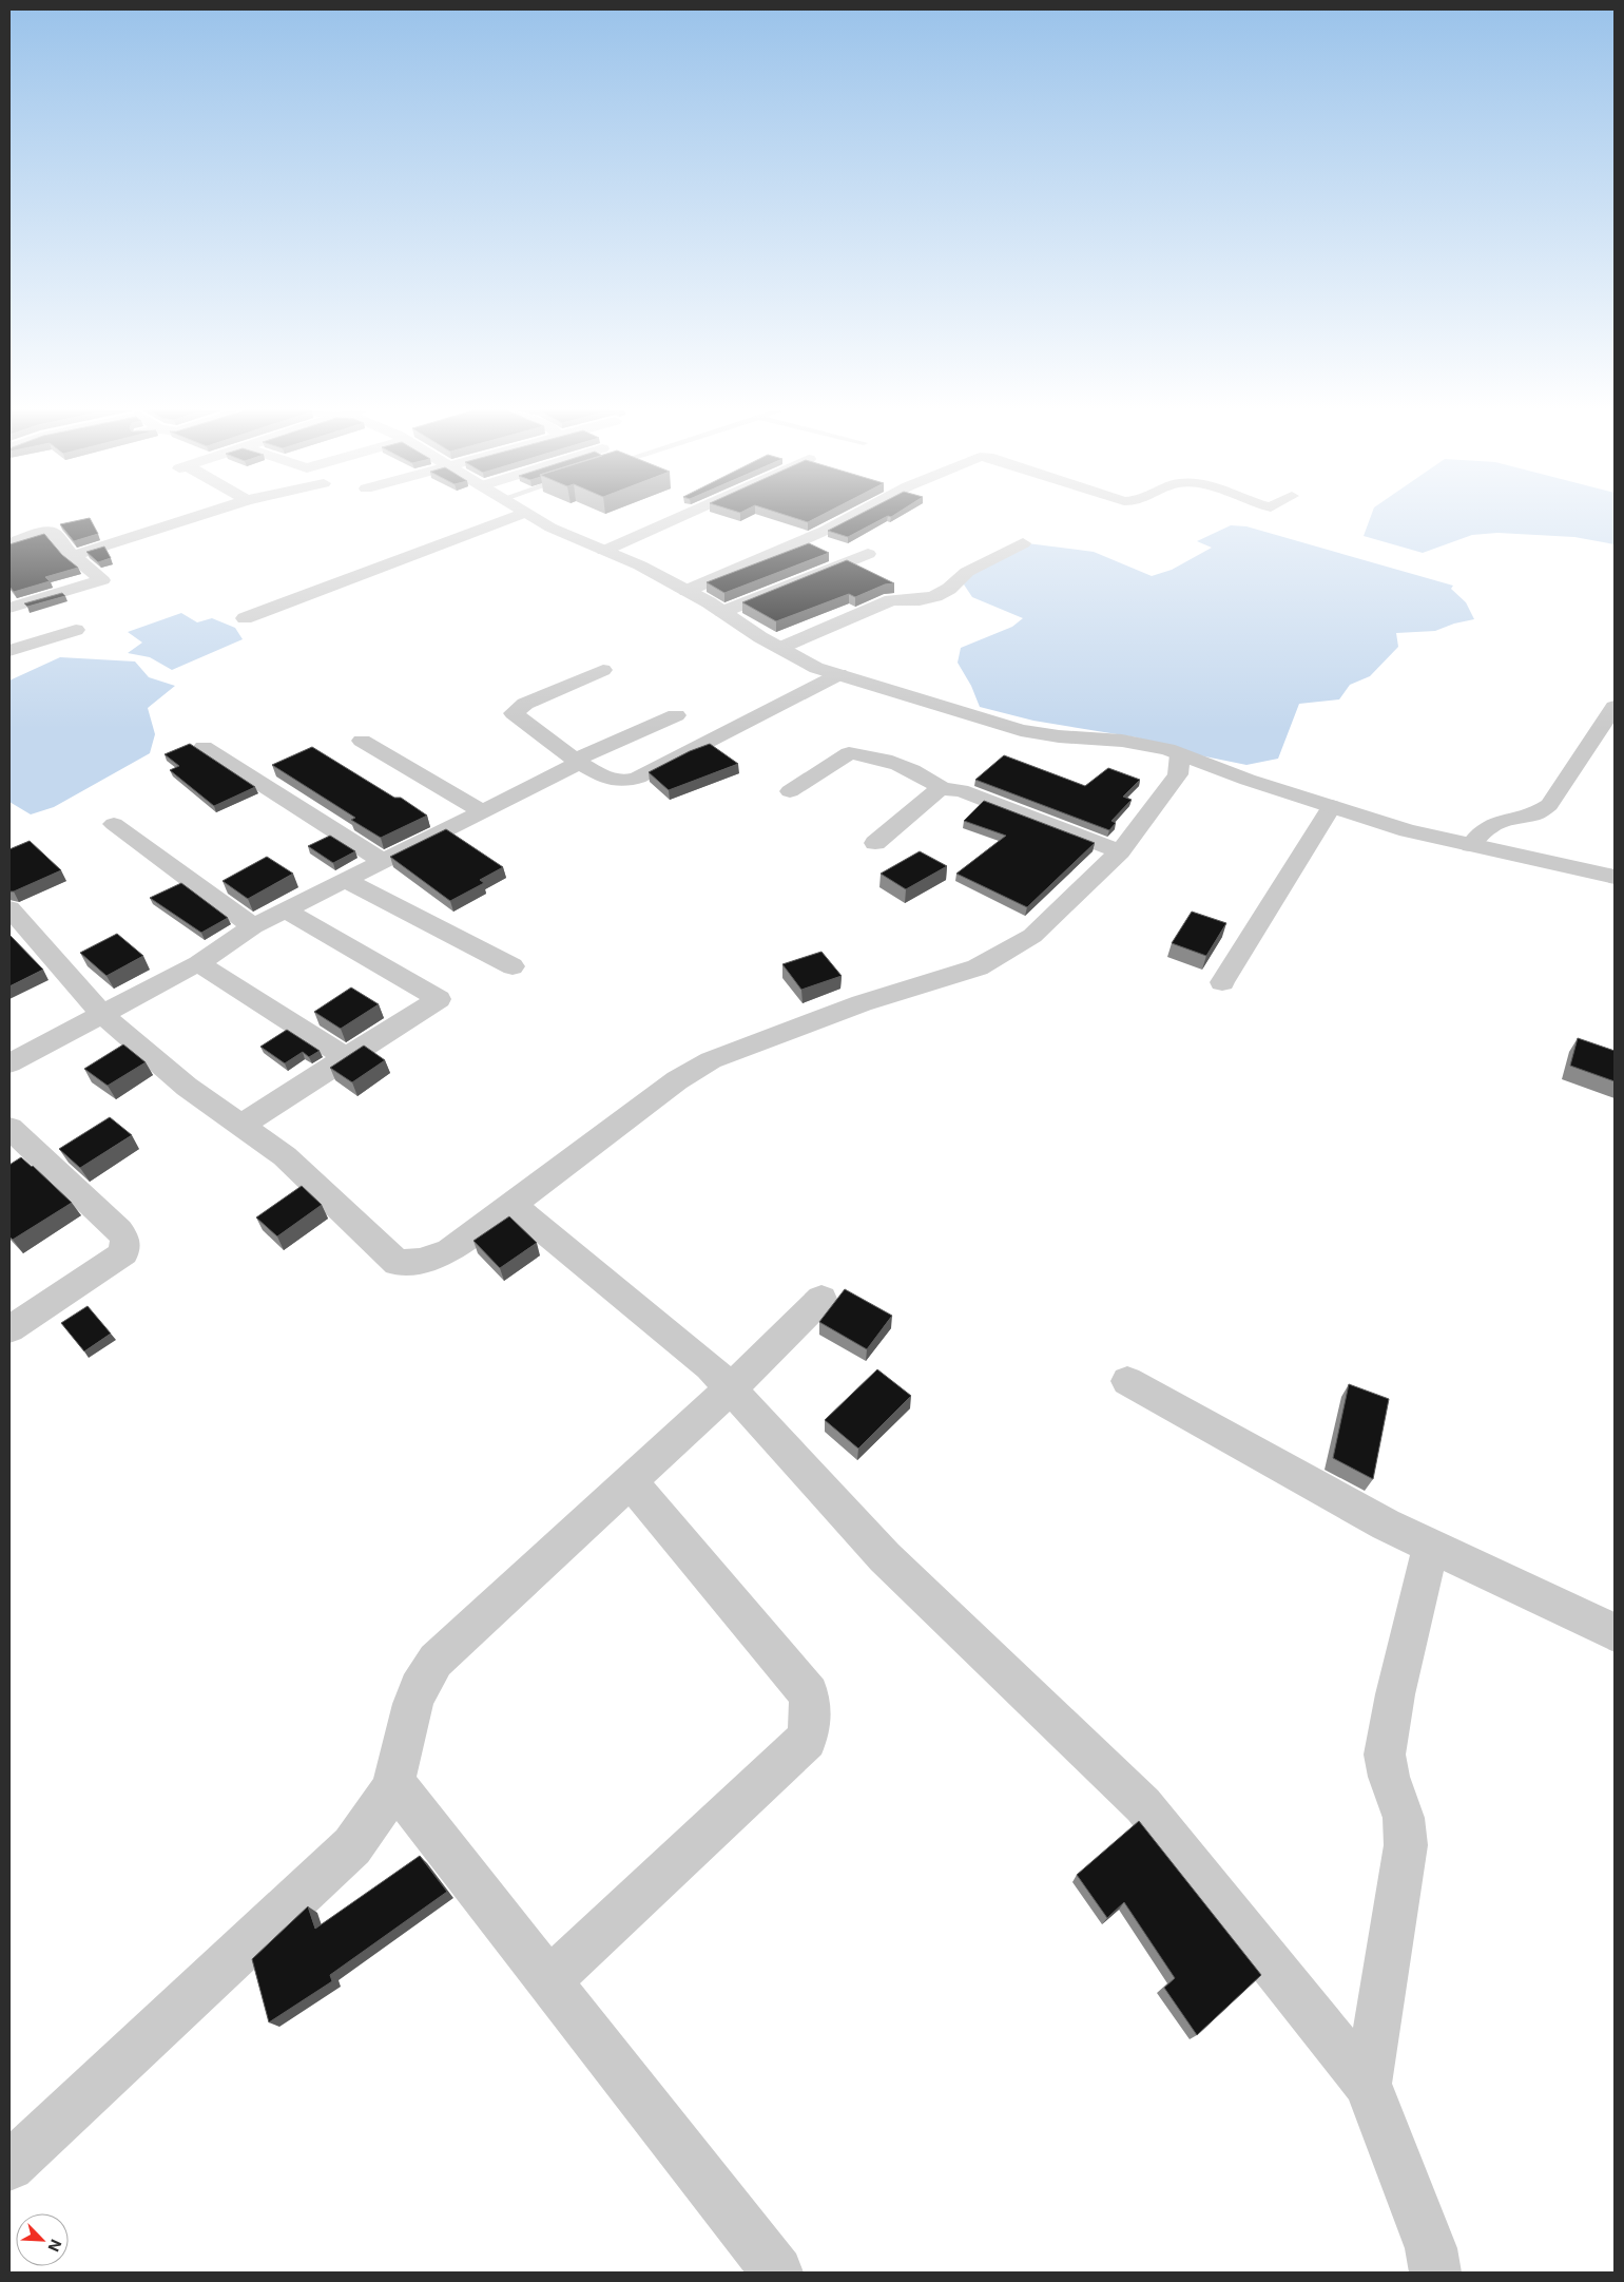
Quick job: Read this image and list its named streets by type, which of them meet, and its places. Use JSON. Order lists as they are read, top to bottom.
{
  "north": "bottom right"
}
